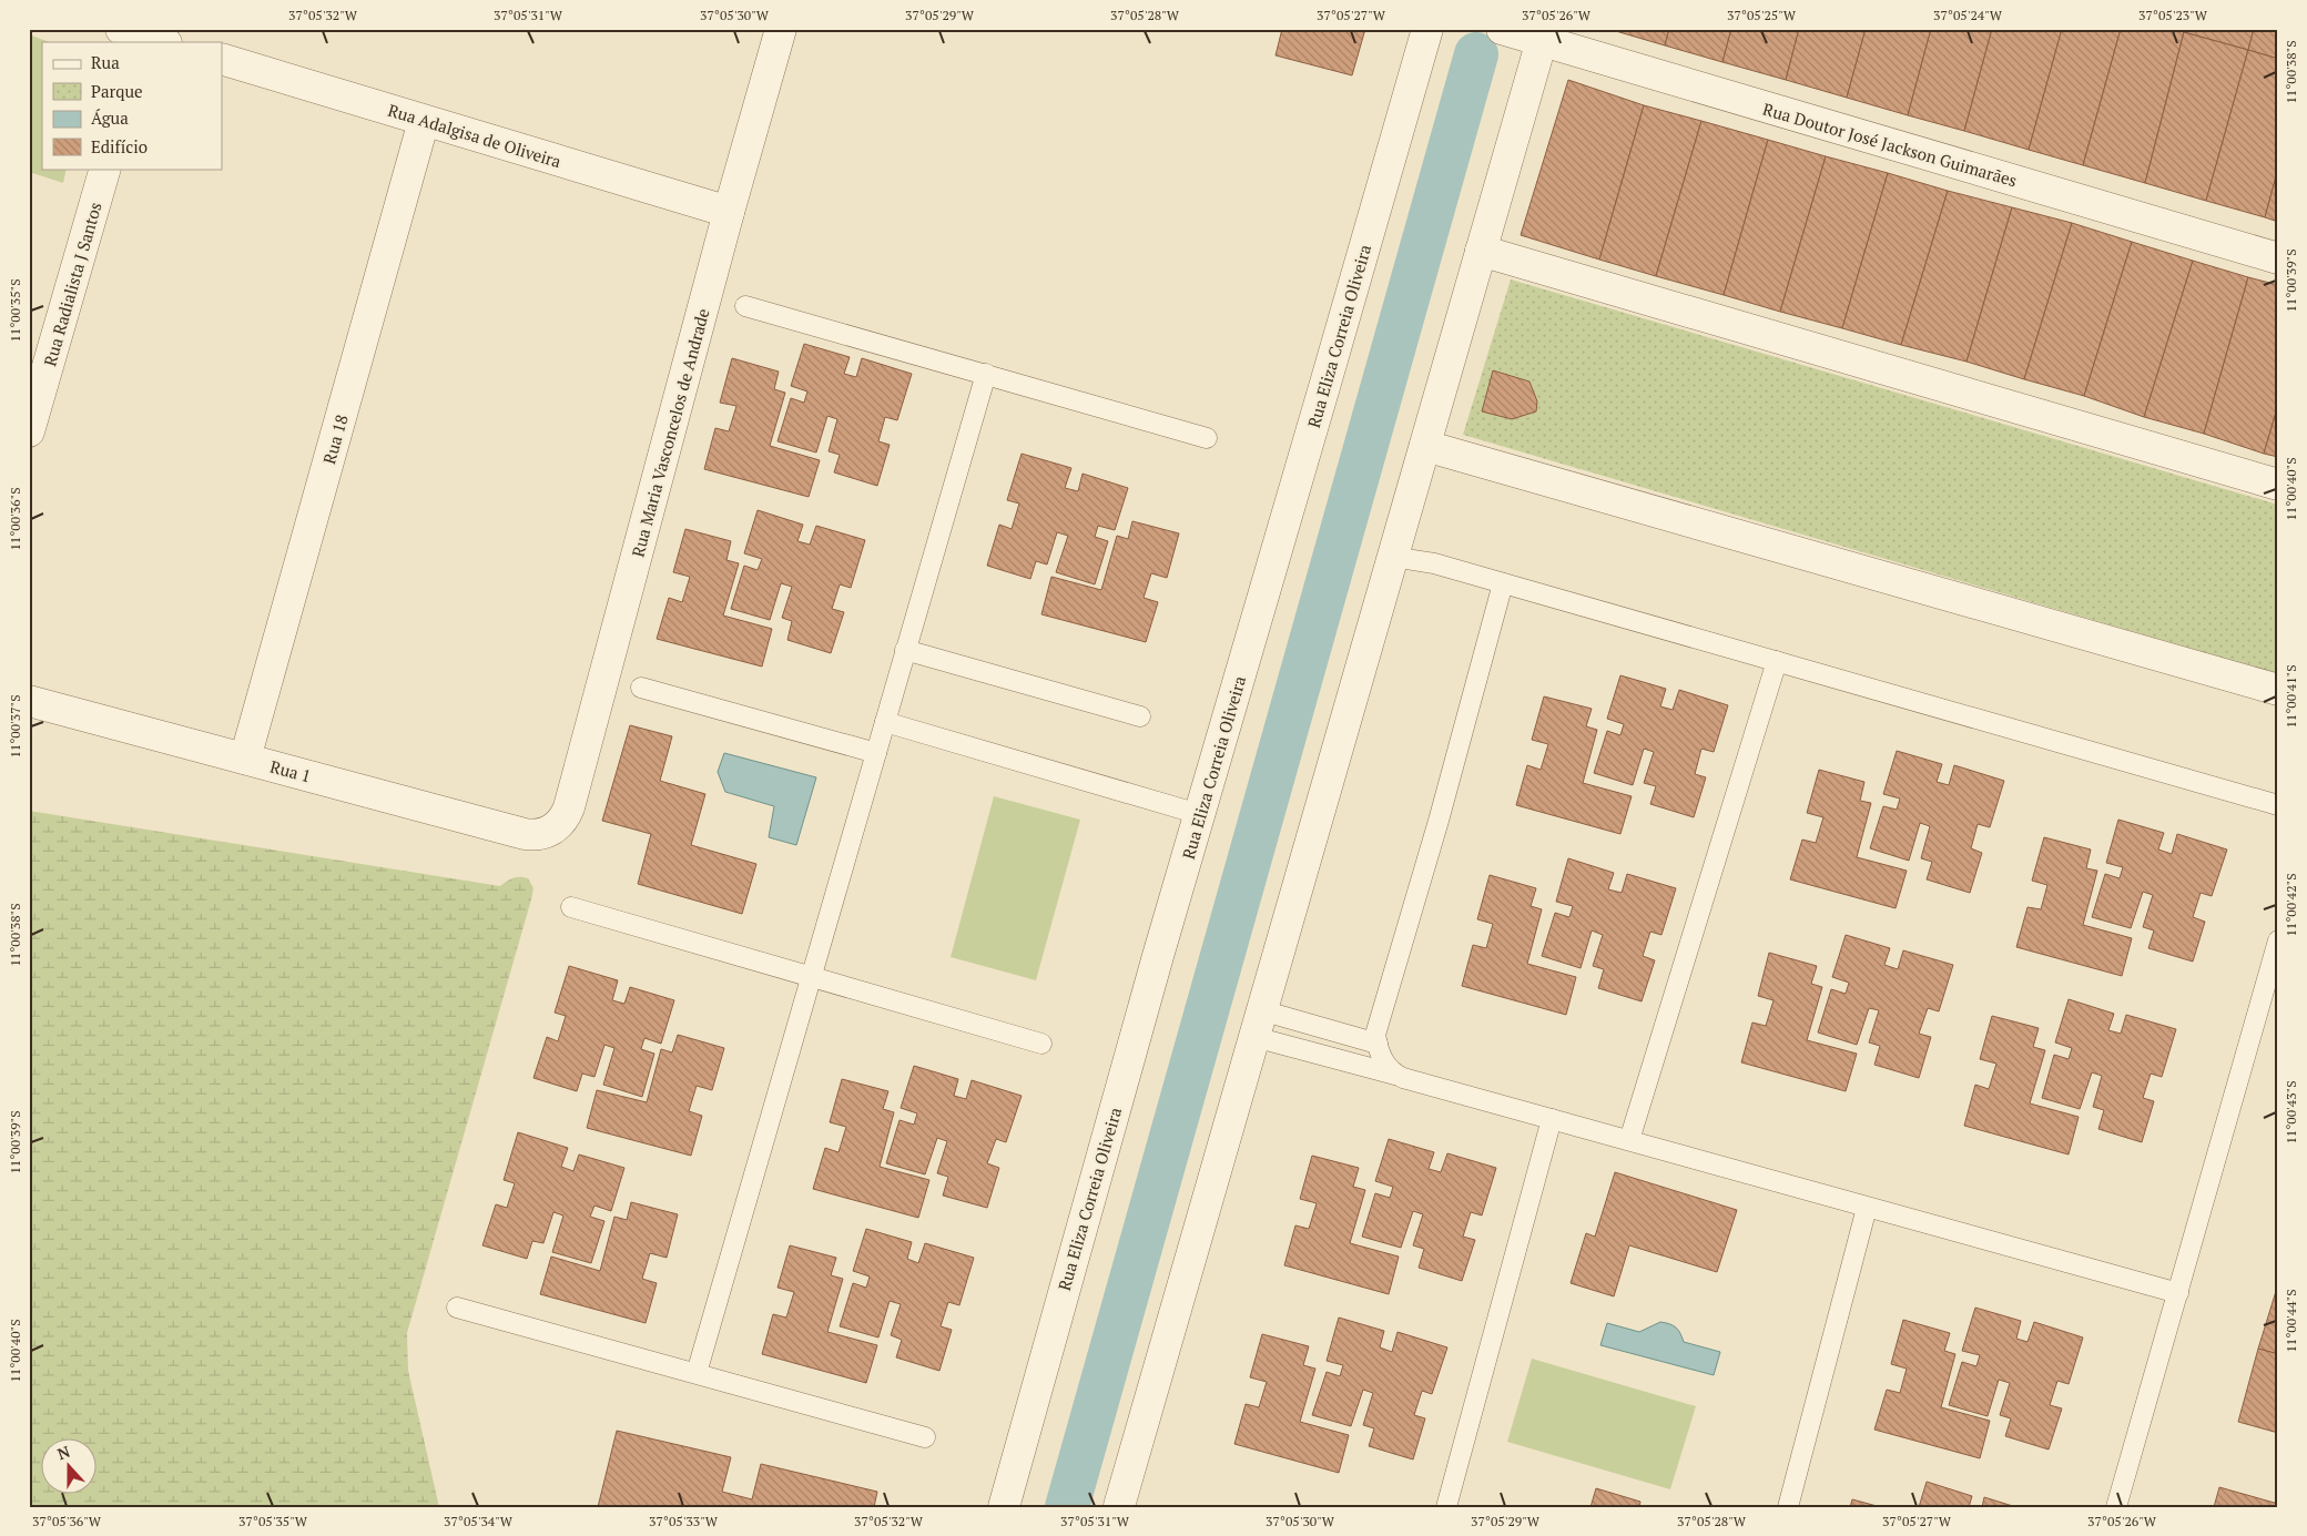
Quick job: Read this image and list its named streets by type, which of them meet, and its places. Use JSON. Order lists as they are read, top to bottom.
{
  "streets": {
    "street": [
      "Rua Adalgisa de Oliveira",
      "Rua Doutor José Jackson Guimarães",
      "Rua Radialista J Santos",
      "Rua Eliza Correia Oliveira",
      "Rua Maria Vasconcelos de Andrade",
      "Rua 18",
      "Rua 1"
    ]
  },
  "crossings": [
    ["Rua Adalgisa de Oliveira", "Rua Maria Vasconcelos de Andrade"],
    ["Rua Adalgisa de Oliveira", "Rua 18"],
    ["Rua Maria Vasconcelos de Andrade", "Rua 1"],
    ["Rua 18", "Rua 1"]
  ],
  "legend": [
    "Rua",
    "Parque",
    "Água",
    "Edifício"
  ],
  "north": "top",
  "coordinates": [
    "37°05'32\"W",
    "37°05'31\"W",
    "37°05'30\"W",
    "37°05'29\"W",
    "37°05'28\"W",
    "37°05'27\"W",
    "37°05'26\"W",
    "37°05'25\"W",
    "37°05'24\"W",
    "37°05'23\"W",
    "11°00'38\"S",
    "11°00'39\"S",
    "11°00'35\"S",
    "11°00'40\"S",
    "11°00'36\"S",
    "11°00'41\"S",
    "11°00'37\"S",
    "11°00'42\"S",
    "11°00'43\"S",
    "11°00'44\"S",
    "37°05'36\"W",
    "37°05'35\"W",
    "37°05'34\"W",
    "37°05'33\"W"
  ]
}
